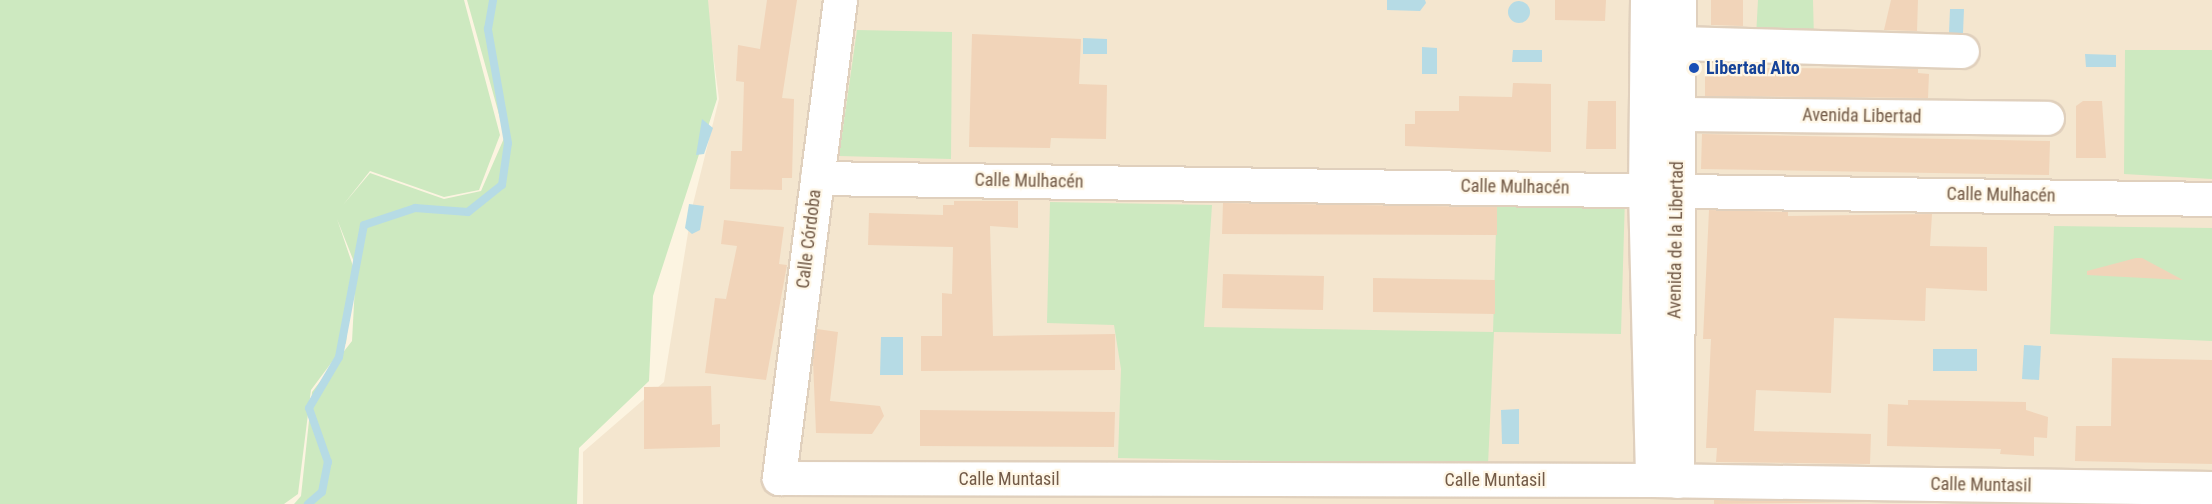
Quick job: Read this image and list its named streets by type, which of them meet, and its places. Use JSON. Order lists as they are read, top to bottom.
{
  "streets": {
    "street": [
      "Avenida Libertad",
      "Calle Mulhacén",
      "Calle Córdoba",
      "Avenida de la Libertad",
      "Calle Muntasil"
    ]
  },
  "crossings": [
    ["Avenida Libertad", "Avenida de la Libertad"],
    ["Calle Mulhacén", "Calle Córdoba"],
    ["Calle Mulhacén", "Avenida de la Libertad"],
    ["Calle Córdoba", "Calle Muntasil"],
    ["Avenida de la Libertad", "Calle Muntasil"]
  ],
  "places": ["Libertad Alto"]
}
